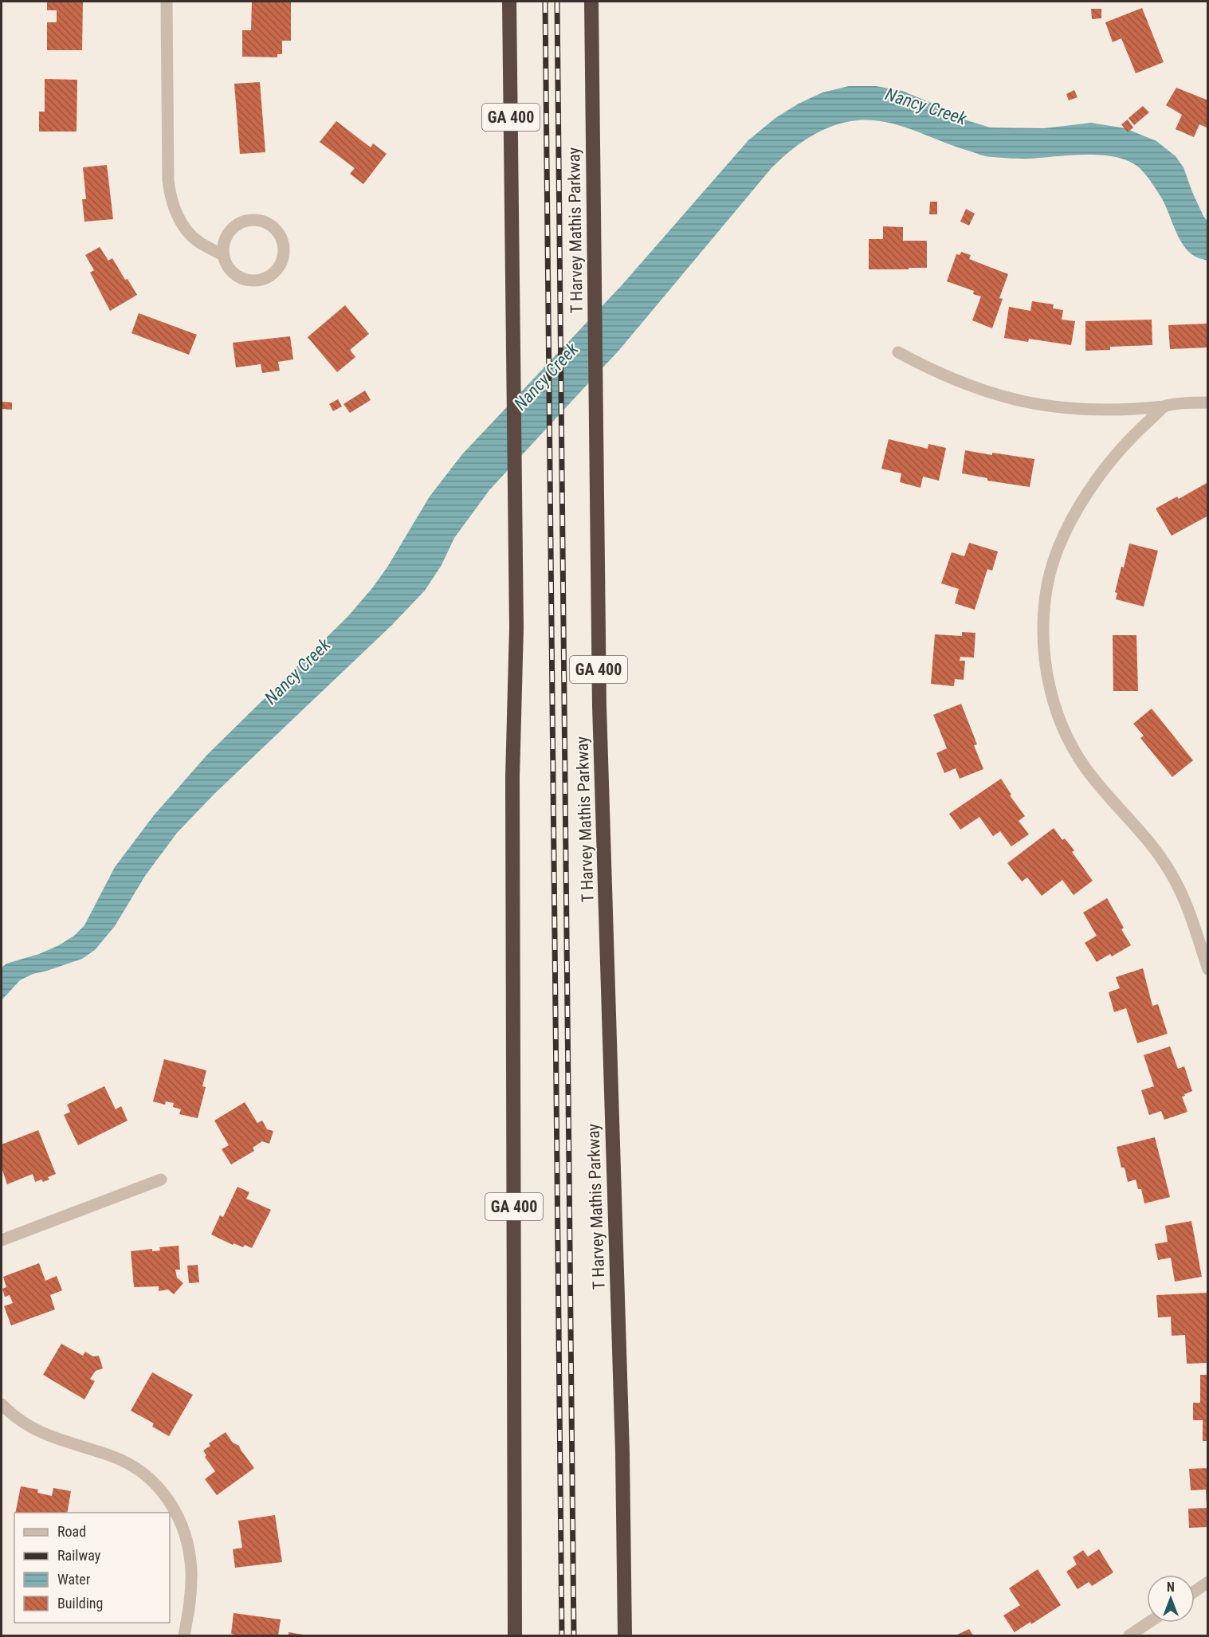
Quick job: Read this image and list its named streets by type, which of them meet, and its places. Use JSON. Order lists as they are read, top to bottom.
{
  "streets": {
    "highway": ["GA 400", "T Harvey Mathis Parkway"]
  },
  "water": ["Nancy Creek"],
  "legend": [
    "Road",
    "Railway",
    "Water",
    "Building"
  ],
  "north": "top"
}
